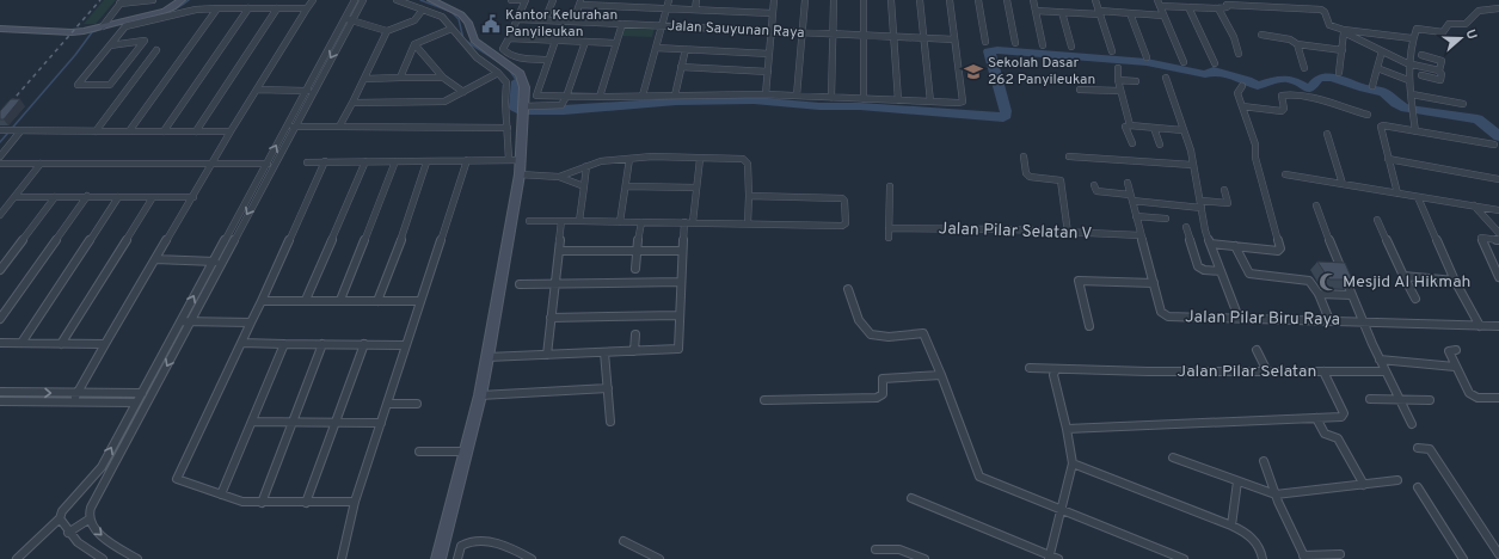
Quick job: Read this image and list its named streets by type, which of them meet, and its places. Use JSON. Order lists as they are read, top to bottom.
{
  "streets": {
    "street": [
      "Jalan Sauyunan Raya",
      "Jalan Pilar Selatan V",
      "Jalan Pilar Biru Raya",
      "Jalan Pilar Selatan"
    ]
  },
  "crossings": [
    ["Jalan Pilar Selatan V", "Jalan Pilar Biru Raya"]
  ],
  "places": {
    "public building": ["Kantor Kelurahan Panyileukan"],
    "school or university": ["Sekolah Dasar 262 Panyileukan"],
    "mosque": ["Mesjid Al Hikmah"]
  },
  "north": "right"
}
